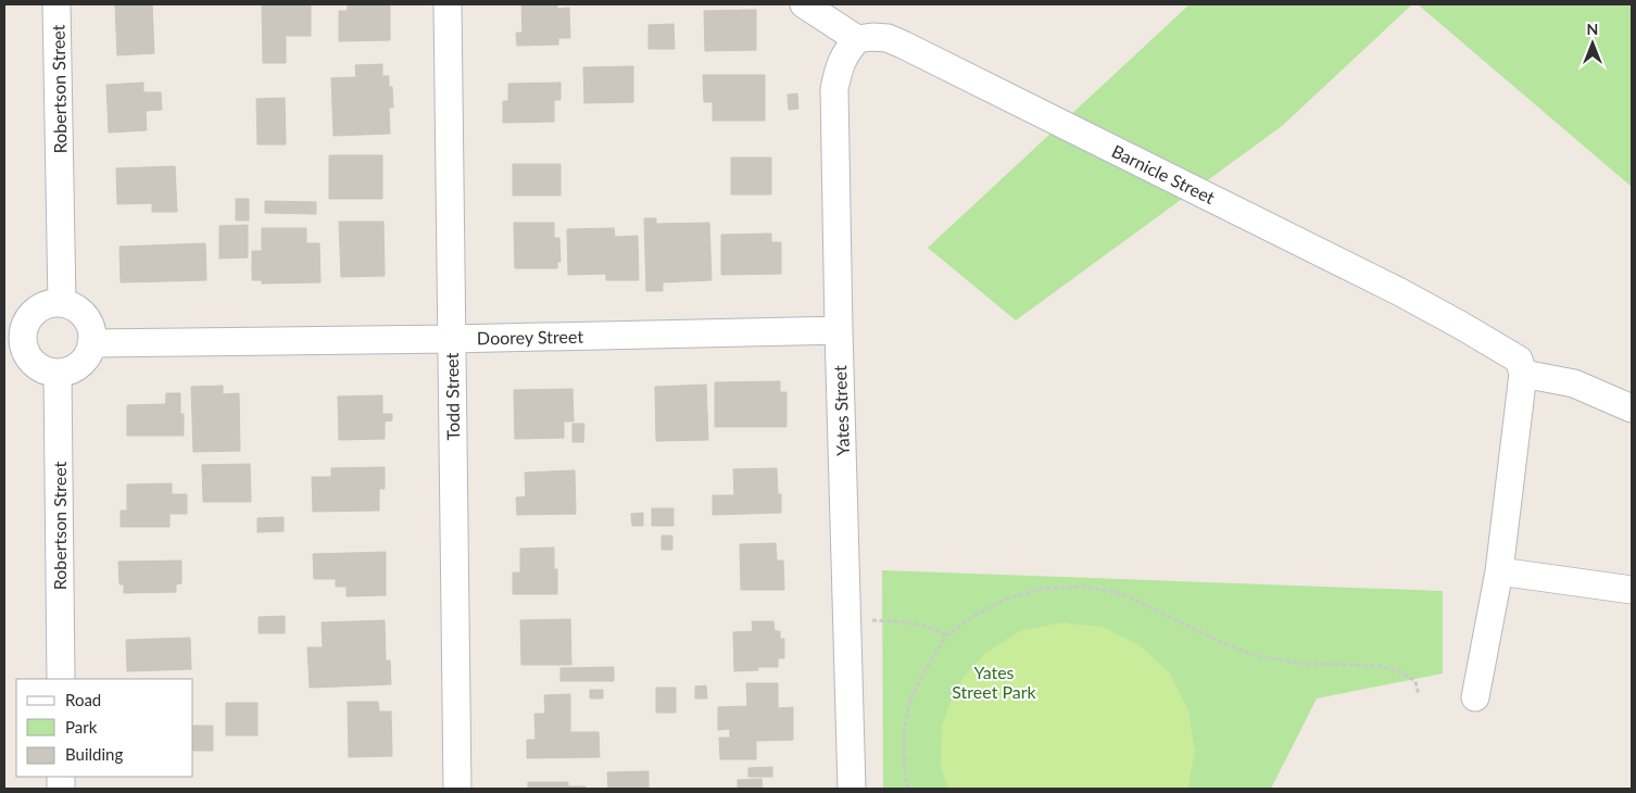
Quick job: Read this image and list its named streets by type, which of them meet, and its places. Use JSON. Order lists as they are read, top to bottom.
{
  "streets": {
    "street": [
      "Robertson Street",
      "Barnicle Street",
      "Doorey Street",
      "Todd Street",
      "Yates Street"
    ]
  },
  "crossings": [
    ["Robertson Street", "Doorey Street"],
    ["Barnicle Street", "Yates Street"],
    ["Doorey Street", "Todd Street"],
    ["Doorey Street", "Yates Street"]
  ],
  "parks": ["Yates Street Park"],
  "legend": ["Road", "Park", "Building"],
  "north": "top"
}
